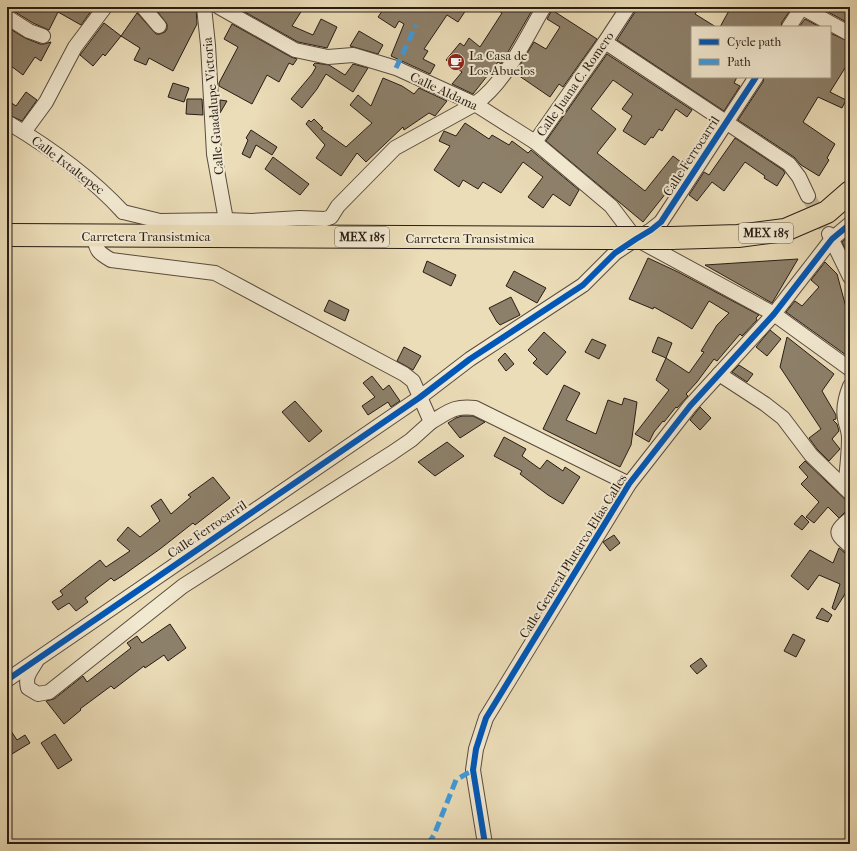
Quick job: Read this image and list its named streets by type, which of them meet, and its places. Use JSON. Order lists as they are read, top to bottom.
{
  "streets": {
    "main road": ["MEX 185", "Carretera Transistmica"],
    "street": [
      "Calle Juana C. Romero",
      "Calle Aldama",
      "Calle Guadalupe Victoria",
      "Calle Ferrocarril",
      "Calle Ixtaltepec",
      "Calle General Plutarco Elías Calles"
    ]
  },
  "crossings": [
    ["Calle Juana C. Romero", "Calle Aldama"],
    ["Calle Aldama", "Calle Ferrocarril"]
  ],
  "places": {
    "cafe": ["La Casa de Los Abuelos"]
  },
  "legend": ["Cycle path", "Path"]
}
